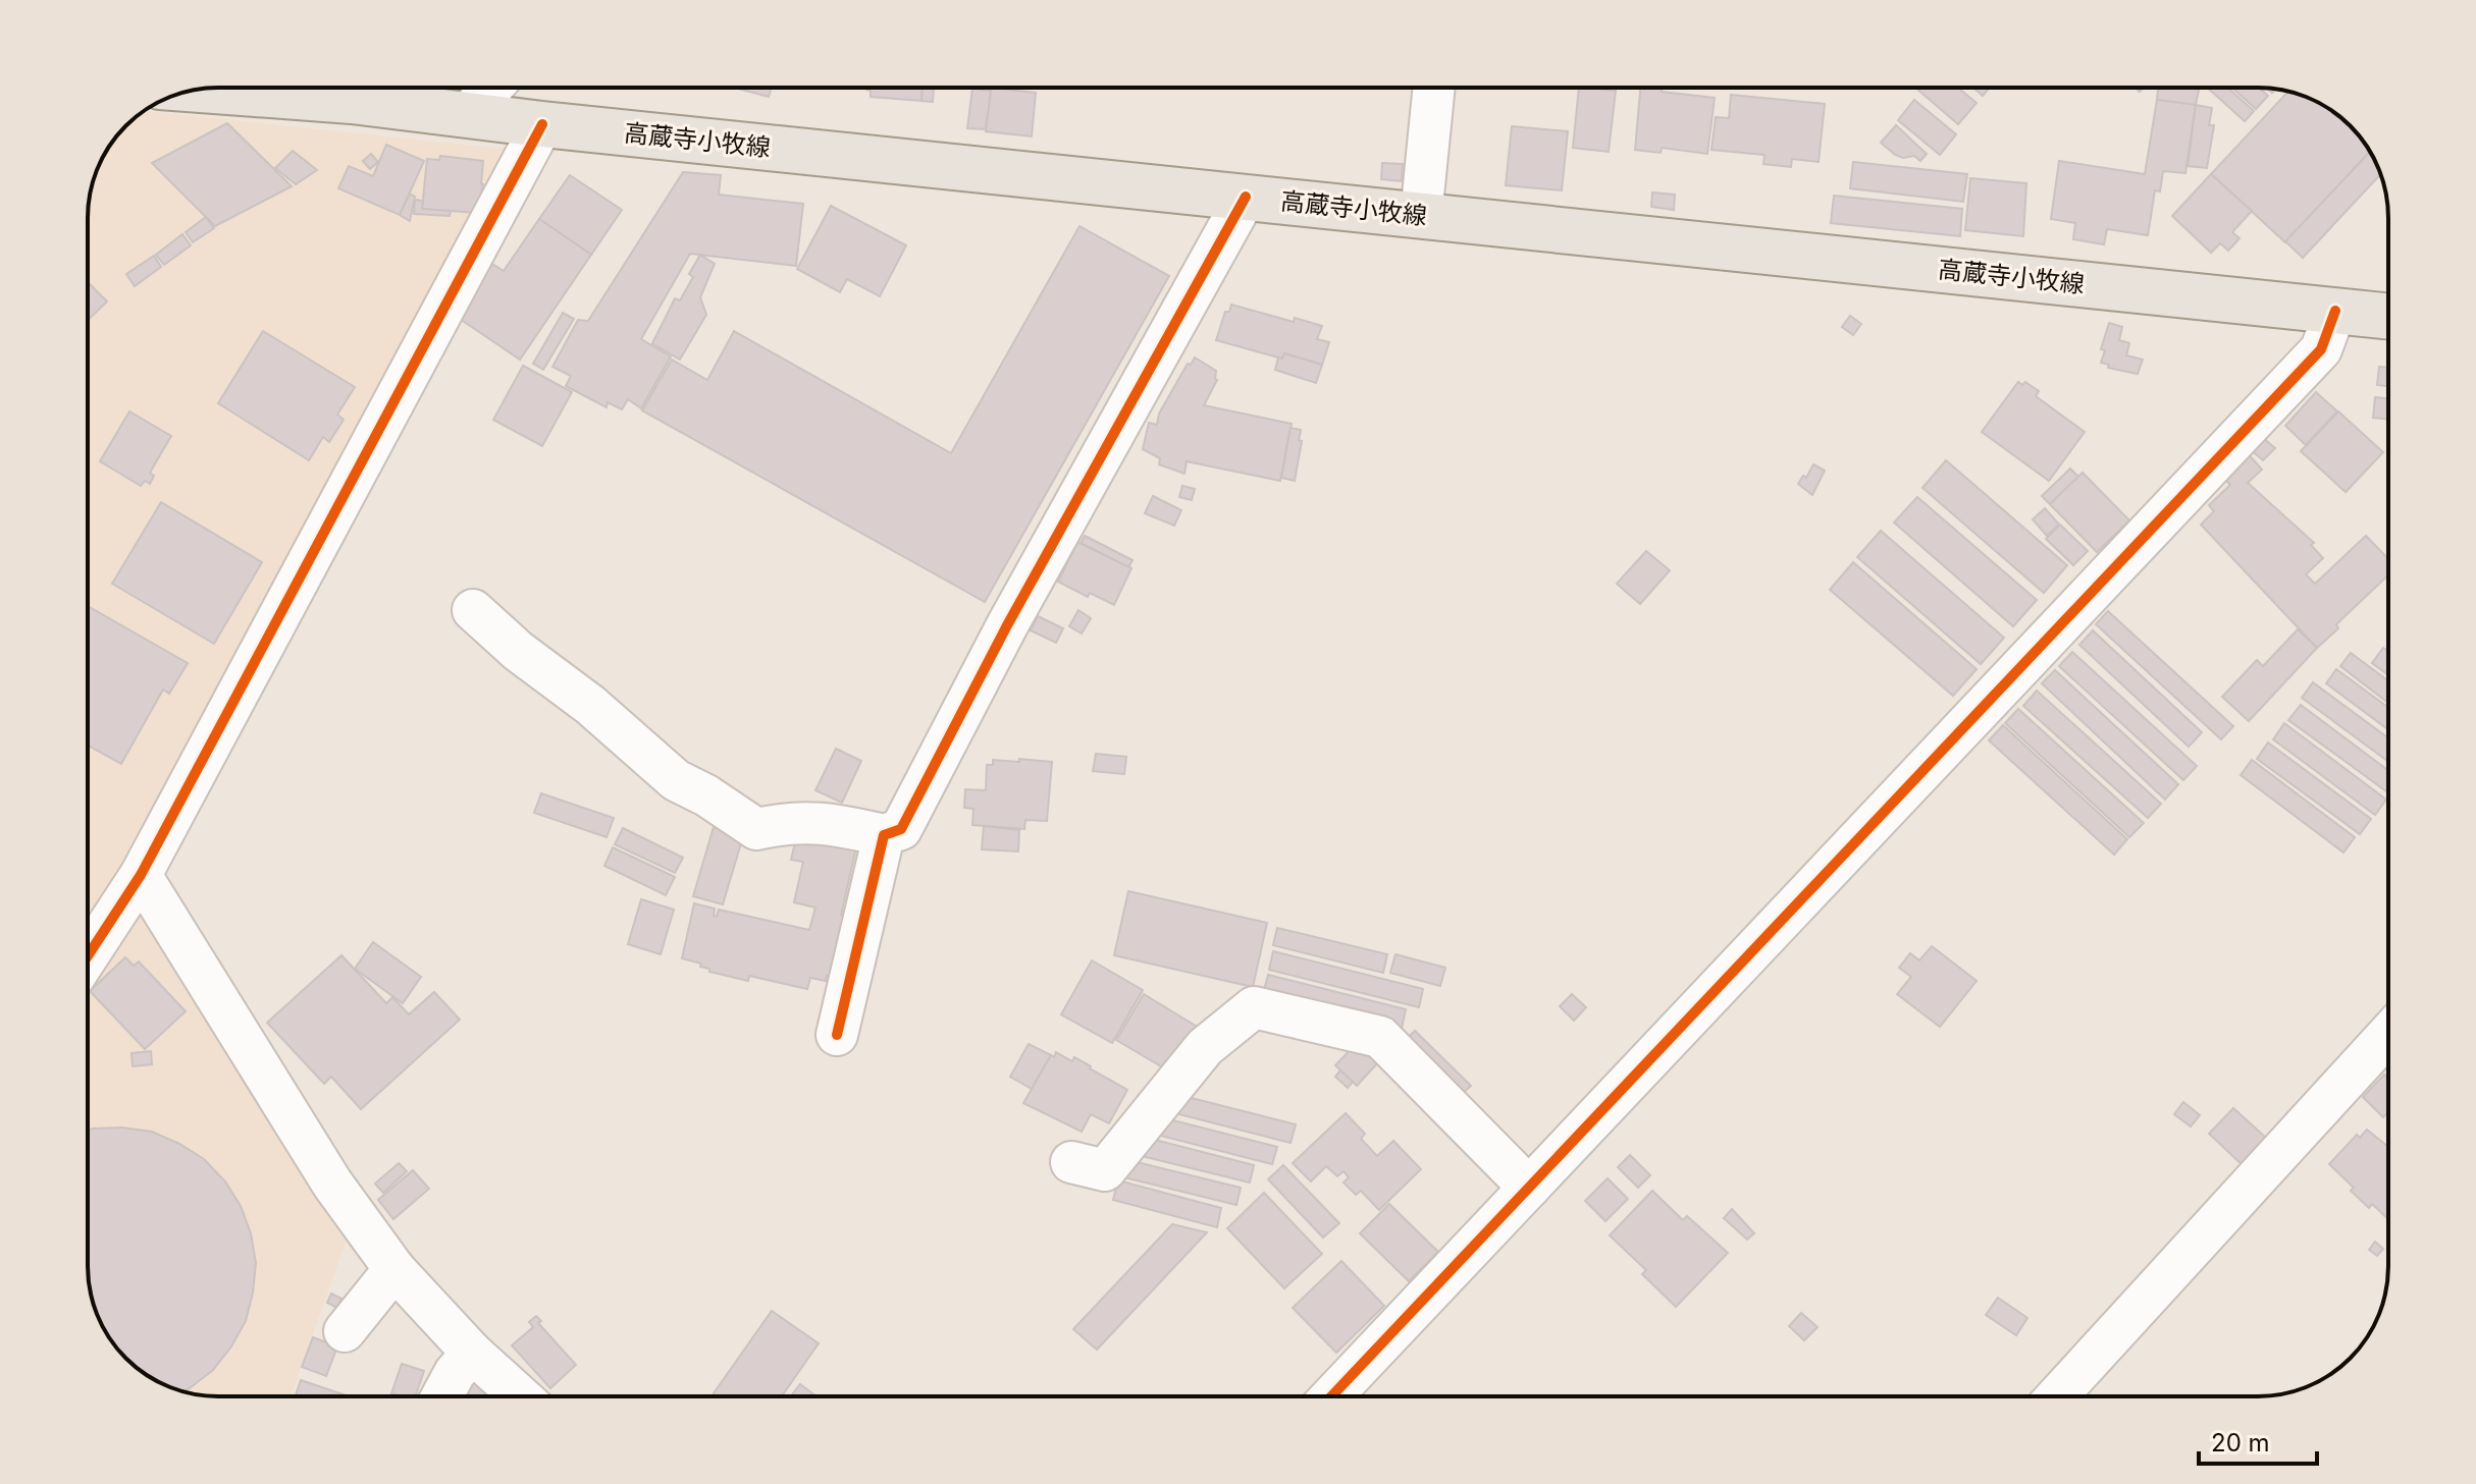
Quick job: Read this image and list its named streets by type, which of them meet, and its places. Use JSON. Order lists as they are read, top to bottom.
{
  "streets": {
    "main road": ["高蔵寺小牧線"]
  },
  "scale_bar": "20 m"
}
